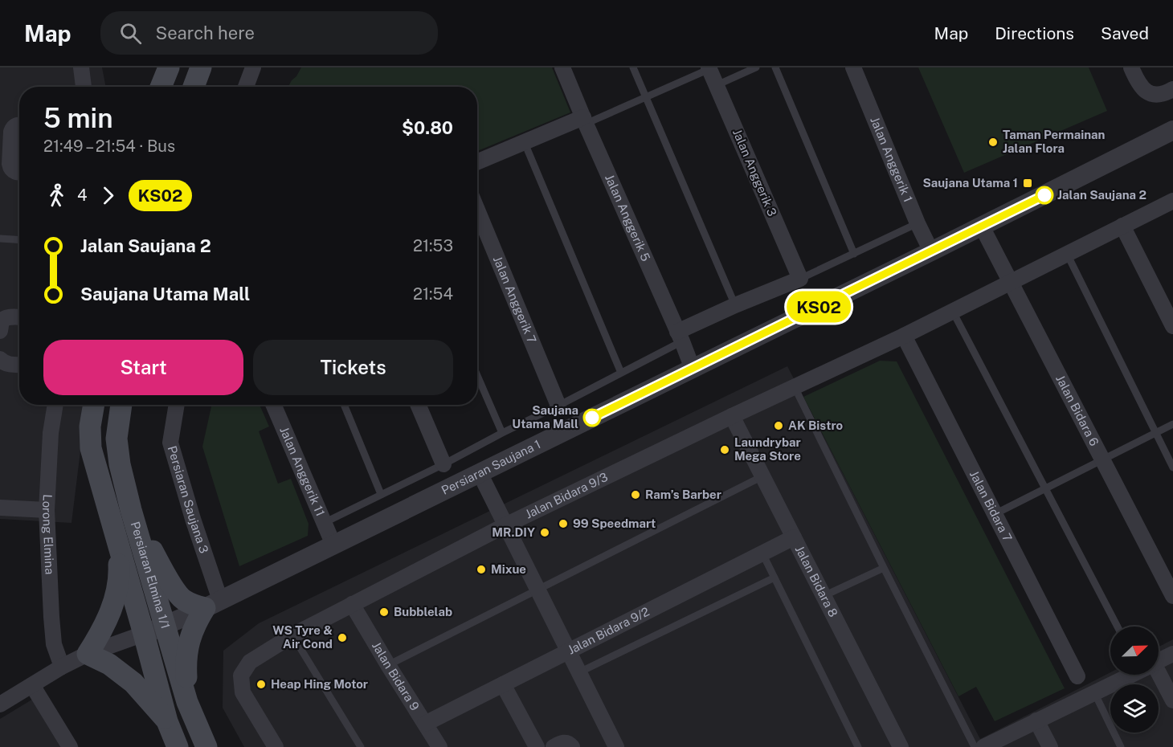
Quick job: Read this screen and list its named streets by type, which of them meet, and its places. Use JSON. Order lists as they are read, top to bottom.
{
  "streets": {
    "main road": ["Persiaran Elmina 1/1"],
    "street": [
      "Jalan Anggerik 1",
      "Jalan Anggerik 3",
      "Jalan Anggerik 5",
      "Jalan Anggerik 7",
      "Jalan Bidara 6",
      "Persiaran Saujana 1",
      "Jalan Anggerik 11",
      "Jalan Bidara 9/3",
      "Persiaran Saujana 3",
      "Jalan Bidara 7",
      "Lorong Elmina",
      "Jalan Bidara 8",
      "Jalan Bidara 9/2",
      "Jalan Bidara 9"
    ]
  },
  "crossings": [
    ["Jalan Anggerik 1", "Persiaran Saujana 1"],
    ["Jalan Anggerik 5", "Persiaran Saujana 1"],
    ["Jalan Bidara 6", "Persiaran Saujana 1"],
    ["Jalan Bidara 6", "Jalan Bidara 9/3"],
    ["Persiaran Saujana 1", "Jalan Anggerik 11"],
    ["Persiaran Saujana 1", "Persiaran Saujana 3"],
    ["Persiaran Saujana 1", "Persiaran Elmina 1/1"],
    ["Jalan Bidara 9/3", "Jalan Bidara 7"],
    ["Jalan Bidara 9/3", "Jalan Bidara 8"],
    ["Jalan Bidara 9/3", "Jalan Bidara 9"],
    ["Lorong Elmina", "Persiaran Elmina 1/1"],
    ["Jalan Bidara 8", "Jalan Bidara 9/2"],
    ["Jalan Bidara 9/2", "Jalan Bidara 9"]
  ],
  "places": {
    "other": [
      "Taman Permainan Jalan Flora",
      "Jalan Saujana 2",
      "Saujana Utama Mall",
      "AK Bistro",
      "Laundrybar Mega Store",
      "Ram’s Barber",
      "99 Speedmart",
      "MR.DIY",
      "Mixue",
      "Bubblelab",
      "WS Tyre & Air Cond",
      "Heap Hing Motor"
    ],
    "transit": ["Saujana Utama 1"]
  },
  "lines": ["bus line KS02"],
  "north": "top right",
  "page": {
    "header": "Map",
    "search": "Search here",
    "nav": ["Map", "Directions", "Saved"],
    "on_map": "KS02",
    "heading": ["5 min", "21:49 – 21:54 · Bus", "$0.80"],
    "legs": ["4", "KS02"],
    "list": [
      {
        "name": "Jalan Saujana 2",
        "value": "21:53"
      },
      {
        "name": "Saujana Utama Mall",
        "value": "21:54"
      }
    ],
    "buttons": ["Start", "Tickets"]
  }
}
